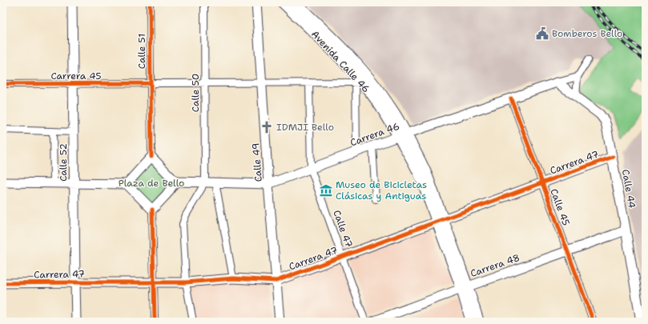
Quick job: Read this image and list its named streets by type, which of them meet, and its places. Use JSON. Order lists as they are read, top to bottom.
{
  "streets": {
    "main road": ["Avenida Calle 46"],
    "street": [
      "Calle 51",
      "Carrera 45",
      "Calle 50",
      "Carrera 46",
      "Calle 52",
      "Calle 49",
      "Carrera 47",
      "Calle 44",
      "Calle 45",
      "Calle 47",
      "Carrera 48"
    ]
  },
  "crossings": [
    ["Calle 51", "Carrera 45"],
    ["Avenida Calle 46", "Carrera 45"],
    ["Avenida Calle 46", "Carrera 46"],
    ["Avenida Calle 46", "Carrera 47"],
    ["Avenida Calle 46", "Carrera 48"],
    ["Carrera 45", "Calle 50"],
    ["Carrera 45", "Calle 52"],
    ["Carrera 45", "Calle 49"],
    ["Carrera 45", "Calle 47"],
    ["Calle 50", "Carrera 46"],
    ["Calle 50", "Carrera 47"],
    ["Carrera 46", "Calle 49"],
    ["Carrera 46", "Calle 44"],
    ["Carrera 46", "Calle 45"],
    ["Carrera 46", "Calle 47"],
    ["Calle 52", "Carrera 47"],
    ["Calle 49", "Carrera 47"],
    ["Carrera 47", "Calle 44"],
    ["Carrera 47", "Calle 45"],
    ["Carrera 47", "Calle 47"],
    ["Calle 44", "Carrera 48"],
    ["Calle 45", "Carrera 48"]
  ],
  "parks": ["Plaza de Bello"],
  "places": {
    "public building": ["Bomberos Bello"],
    "church": ["IDMJI Bello"],
    "museum": ["Museo de Bicicletas Clásicas y Antiguas"]
  }
}
